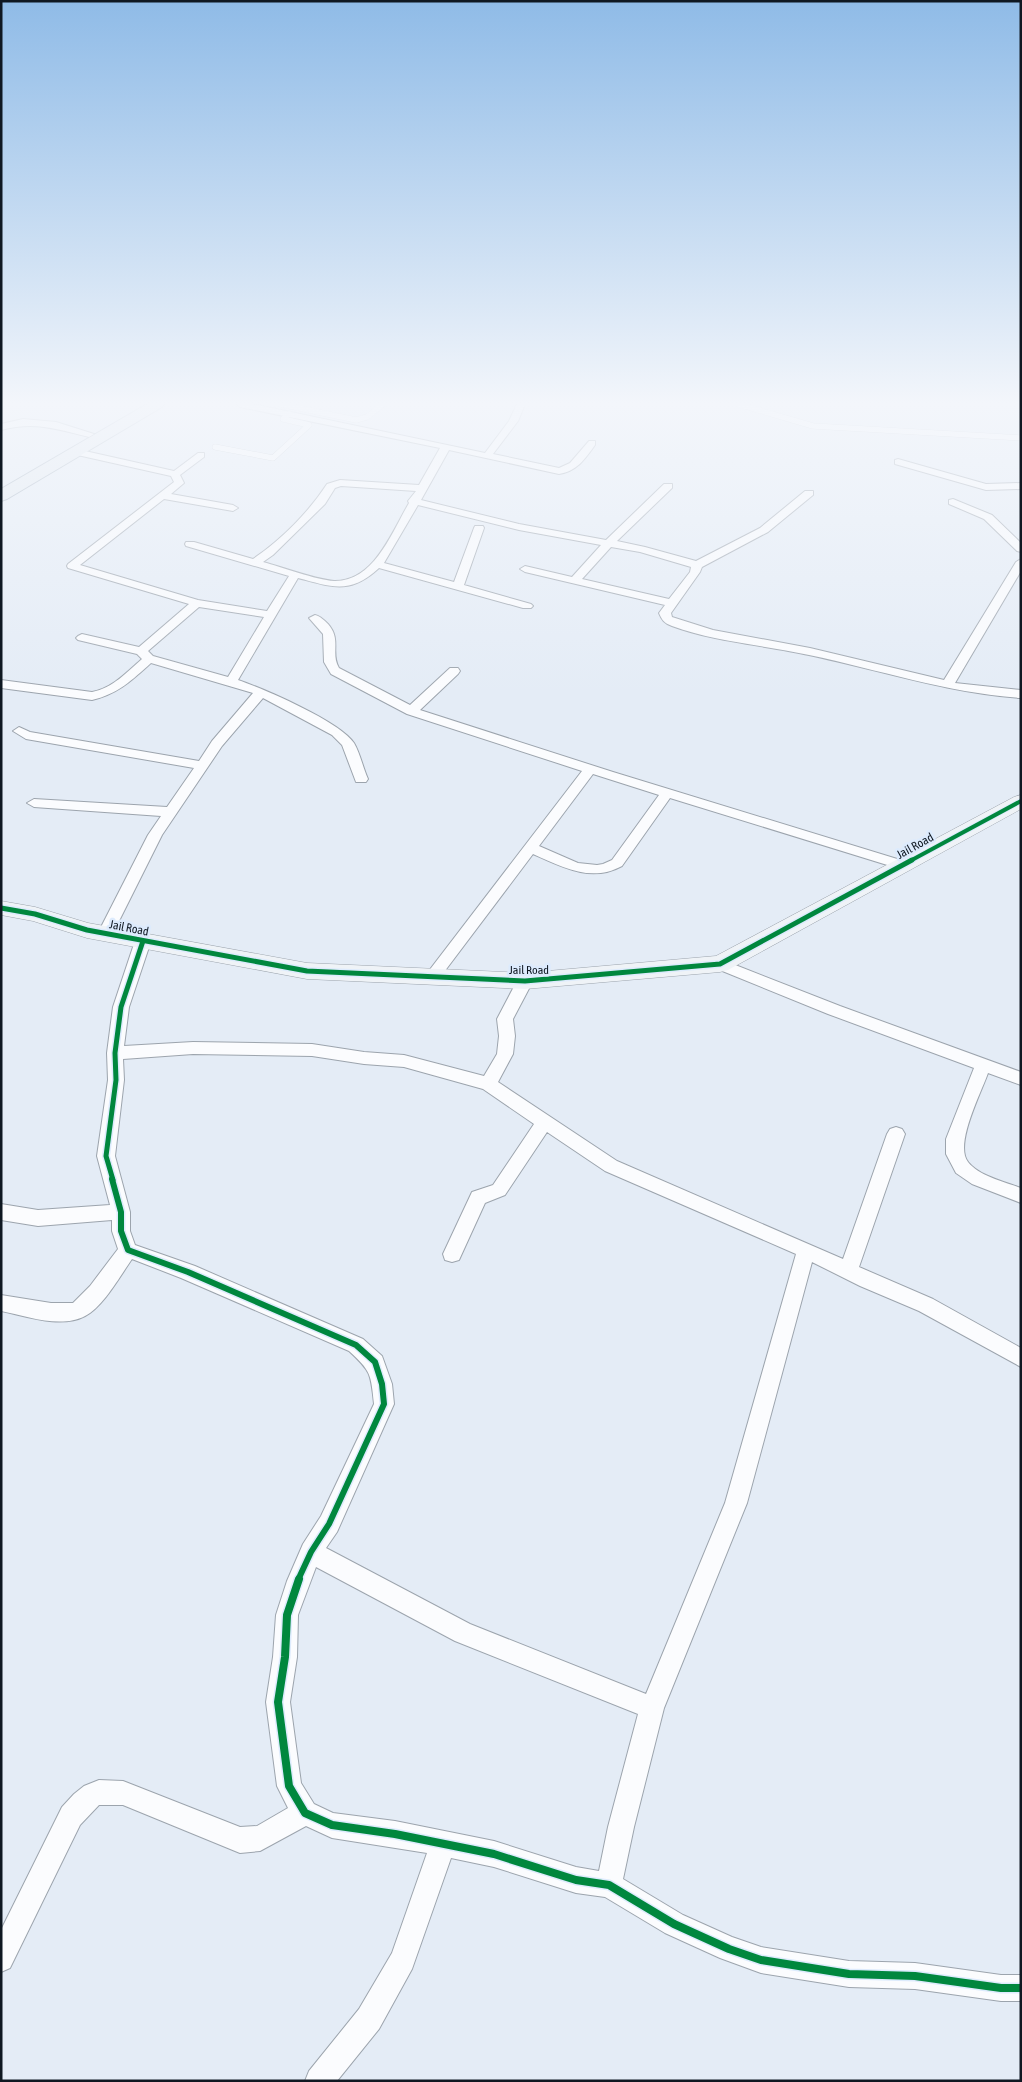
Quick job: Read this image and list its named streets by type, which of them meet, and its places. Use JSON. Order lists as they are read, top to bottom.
{
  "streets": {
    "street": ["Jail Road"]
  }
}
